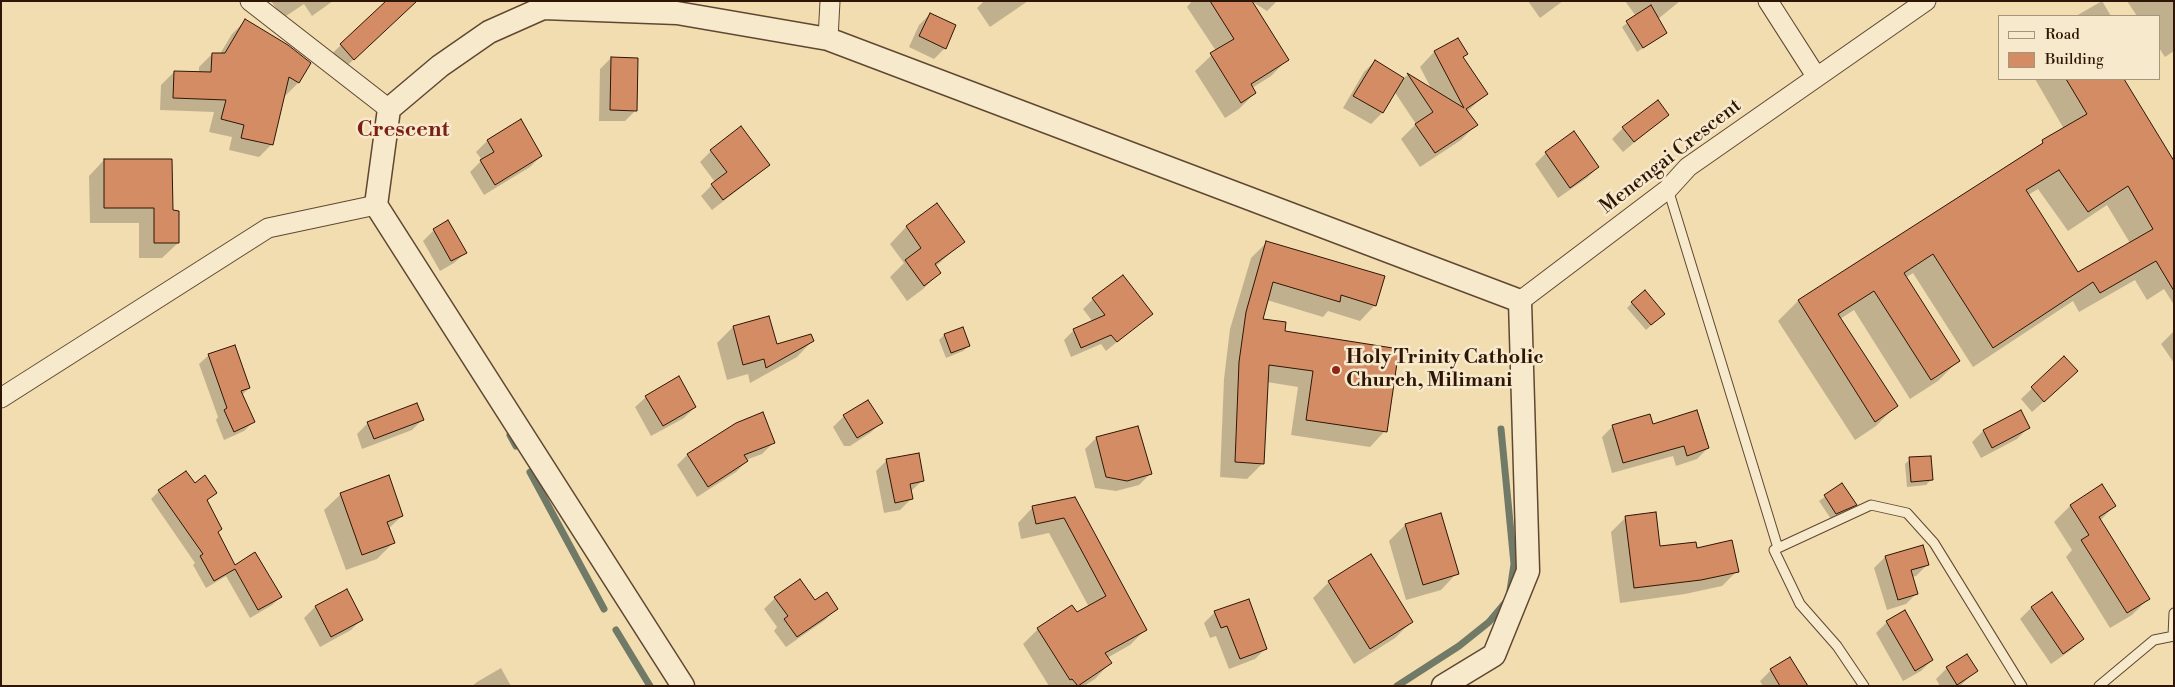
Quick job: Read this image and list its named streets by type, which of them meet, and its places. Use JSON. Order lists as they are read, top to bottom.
{
  "streets": {
    "street": ["Menengai Crescent"]
  },
  "districts": ["Crescent"],
  "places": ["Holy Trinity Catholic Church, Milimani"],
  "legend": ["Road", "Building"]
}
